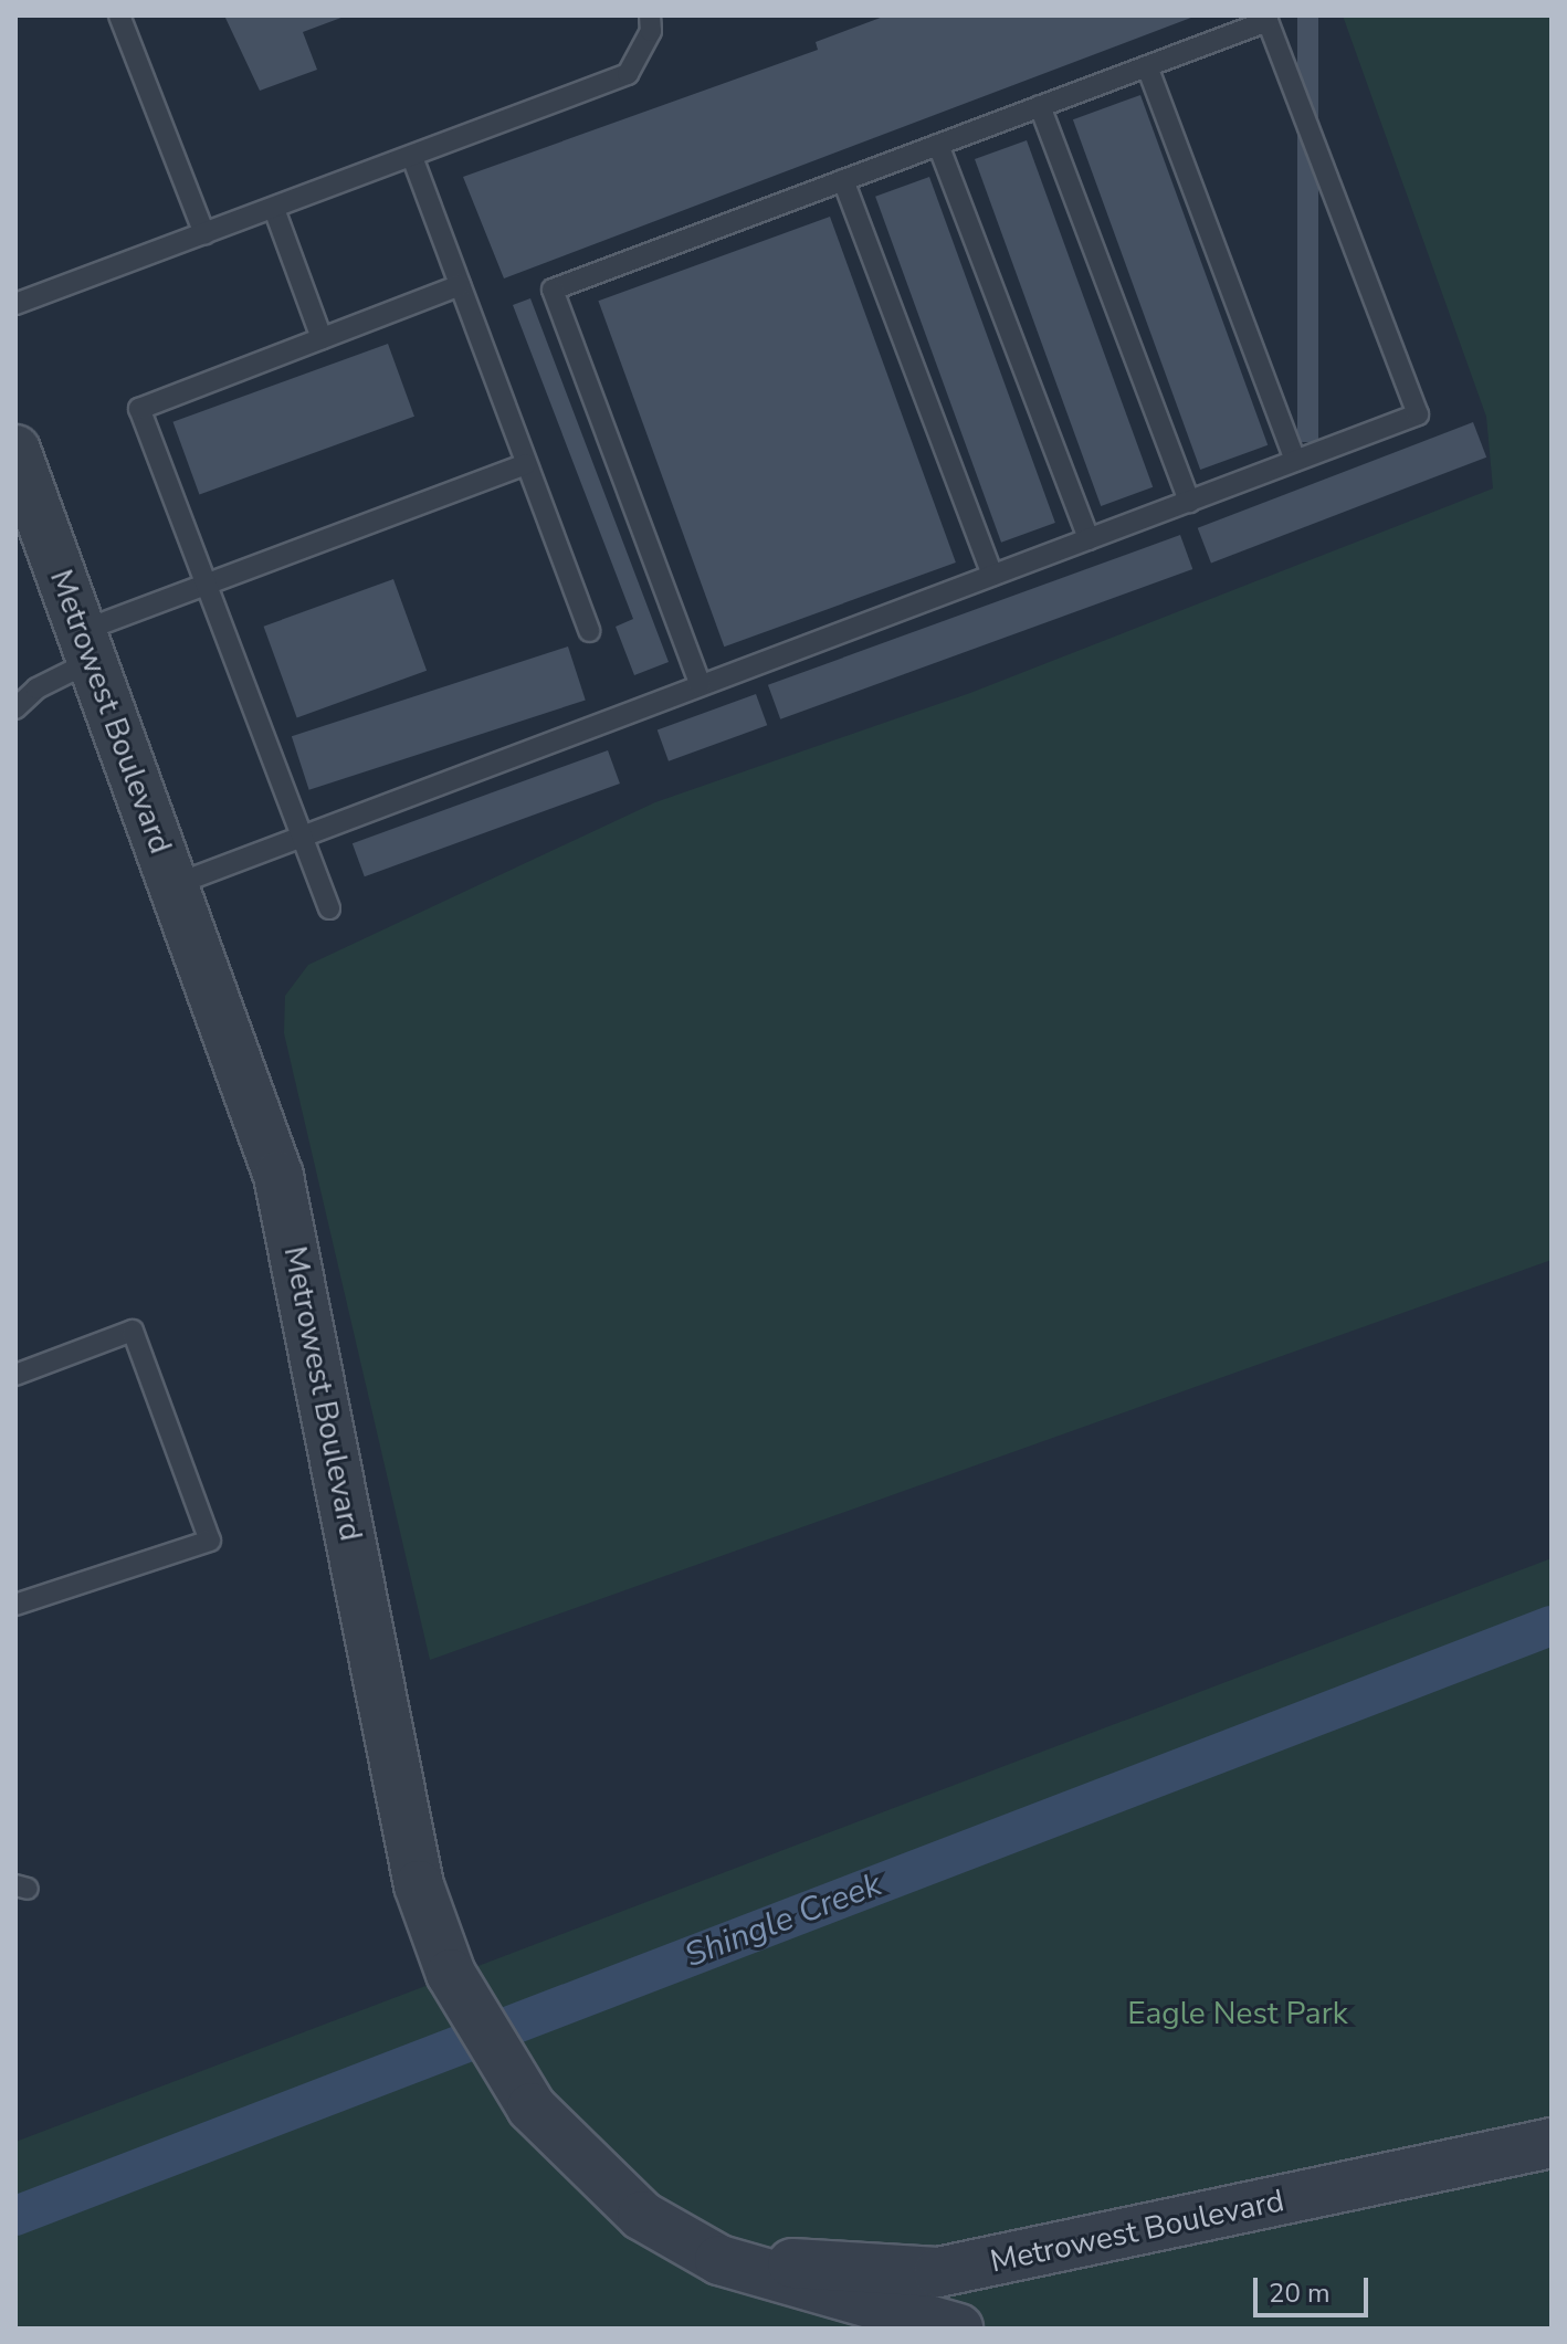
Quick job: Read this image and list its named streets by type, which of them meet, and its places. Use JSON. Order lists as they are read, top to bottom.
{
  "streets": {
    "street": ["Metrowest Boulevard"]
  },
  "water": ["Shingle Creek"],
  "parks": ["Eagle Nest Park"],
  "scale_bar": "20 m"
}
